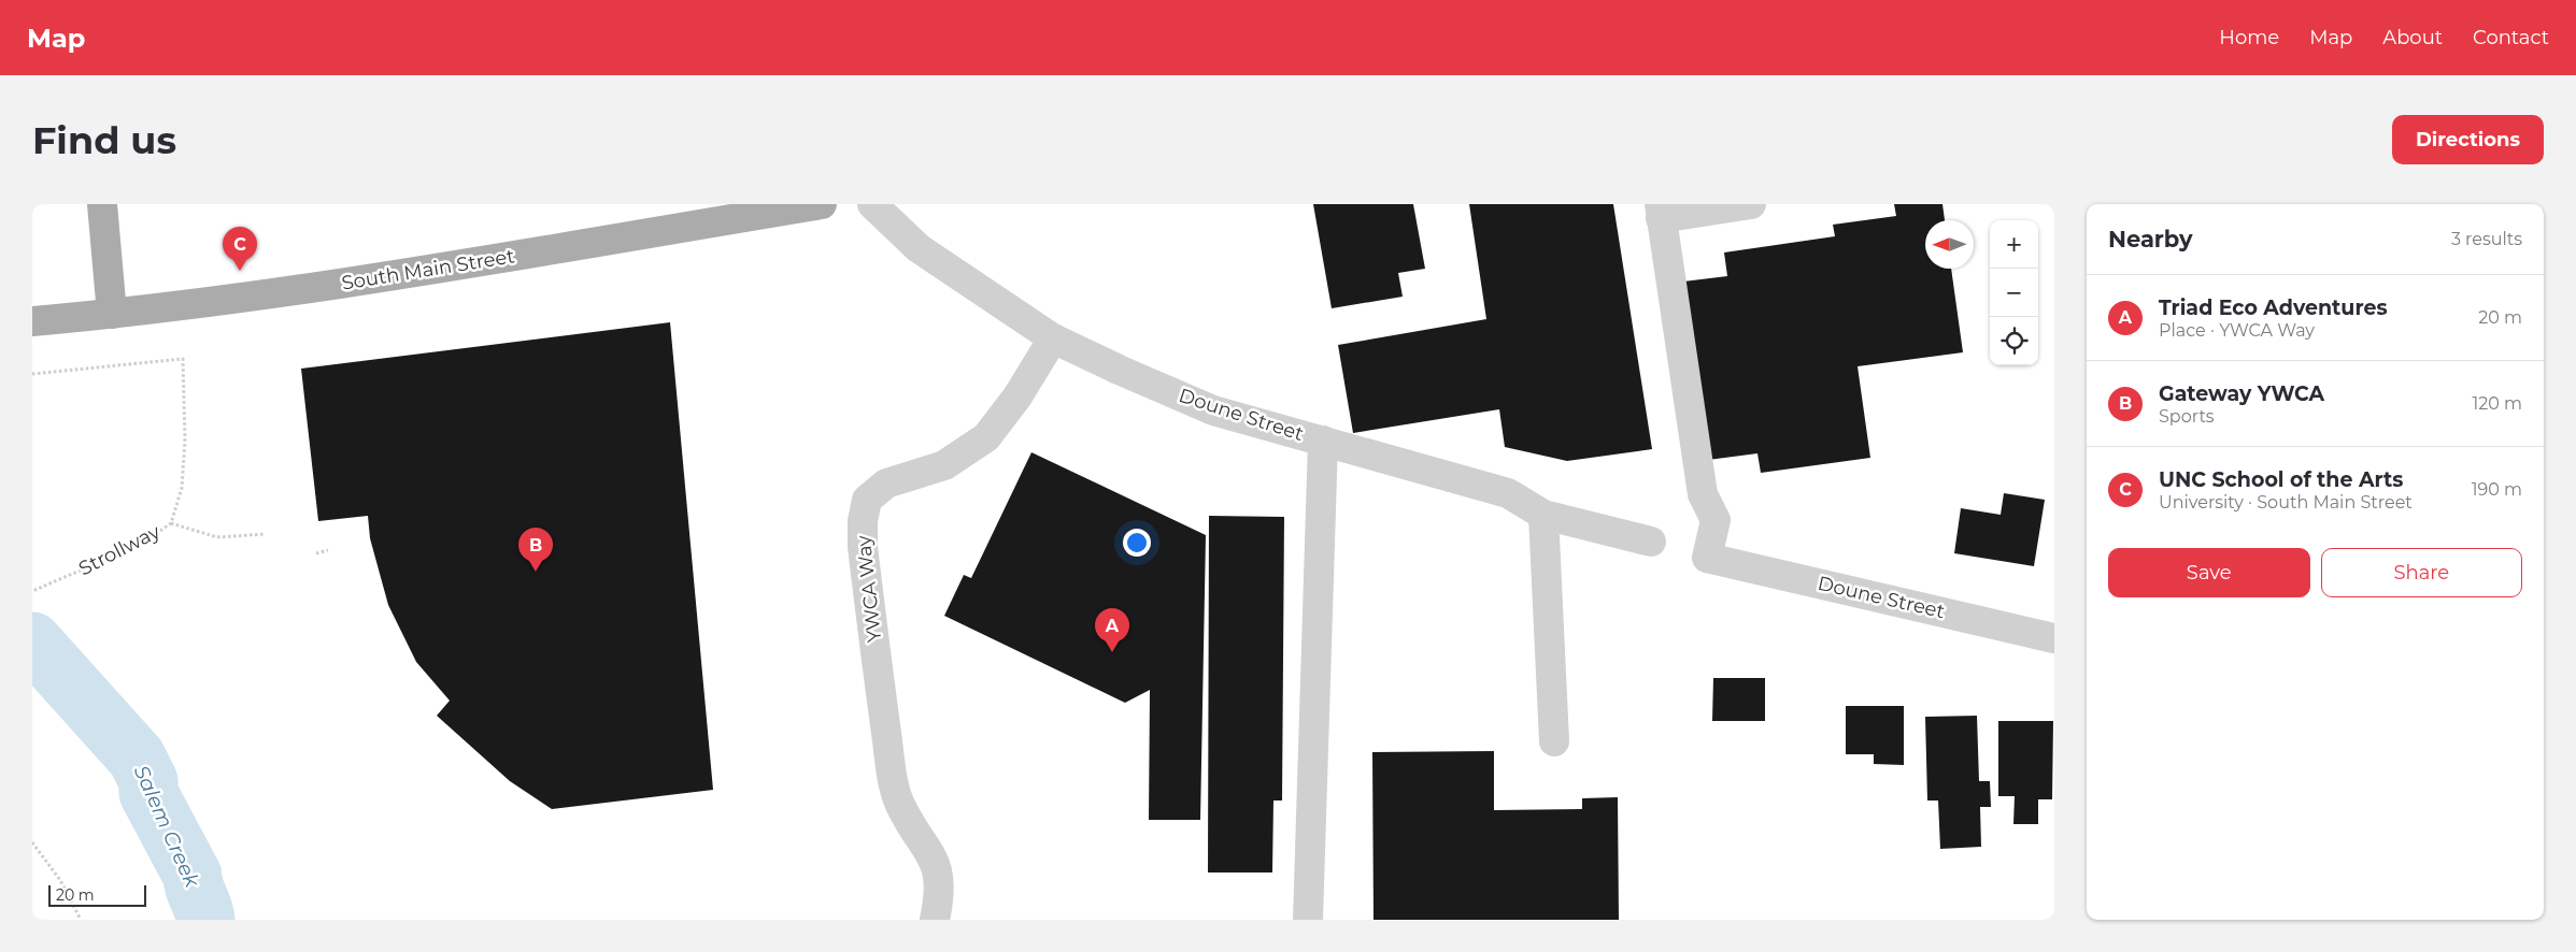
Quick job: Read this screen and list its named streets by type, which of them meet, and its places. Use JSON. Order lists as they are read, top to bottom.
{
  "streets": {
    "main road": ["South Main Street"],
    "street": ["Doune Street", "YWCA Way"],
    "path": ["Strollway"]
  },
  "crossings": [
    ["Doune Street", "YWCA Way"]
  ],
  "water": ["Salem Creek"],
  "scale_bar": "20 m",
  "north": "left",
  "page": {
    "header": "Map",
    "nav": [
      "Home",
      "Map",
      "About",
      "Contact"
    ],
    "buttons": [
      "Directions",
      ["Save", "Share"]
    ],
    "title": "Find us",
    "heading": ["Nearby", "3 results"],
    "map_buttons": ["+", "−"],
    "pins": ["C", "B", "A"],
    "list": [
      {
        "mark": "A",
        "name": "Triad Eco Adventures",
        "note": "Place · YWCA Way",
        "value": "20 m"
      },
      {
        "mark": "B",
        "name": "Gateway YWCA",
        "note": "Sports",
        "value": "120 m"
      },
      {
        "mark": "C",
        "name": "UNC School of the Arts",
        "note": "University · South Main Street",
        "value": "190 m"
      }
    ],
    "scale": "20 m"
  }
}
